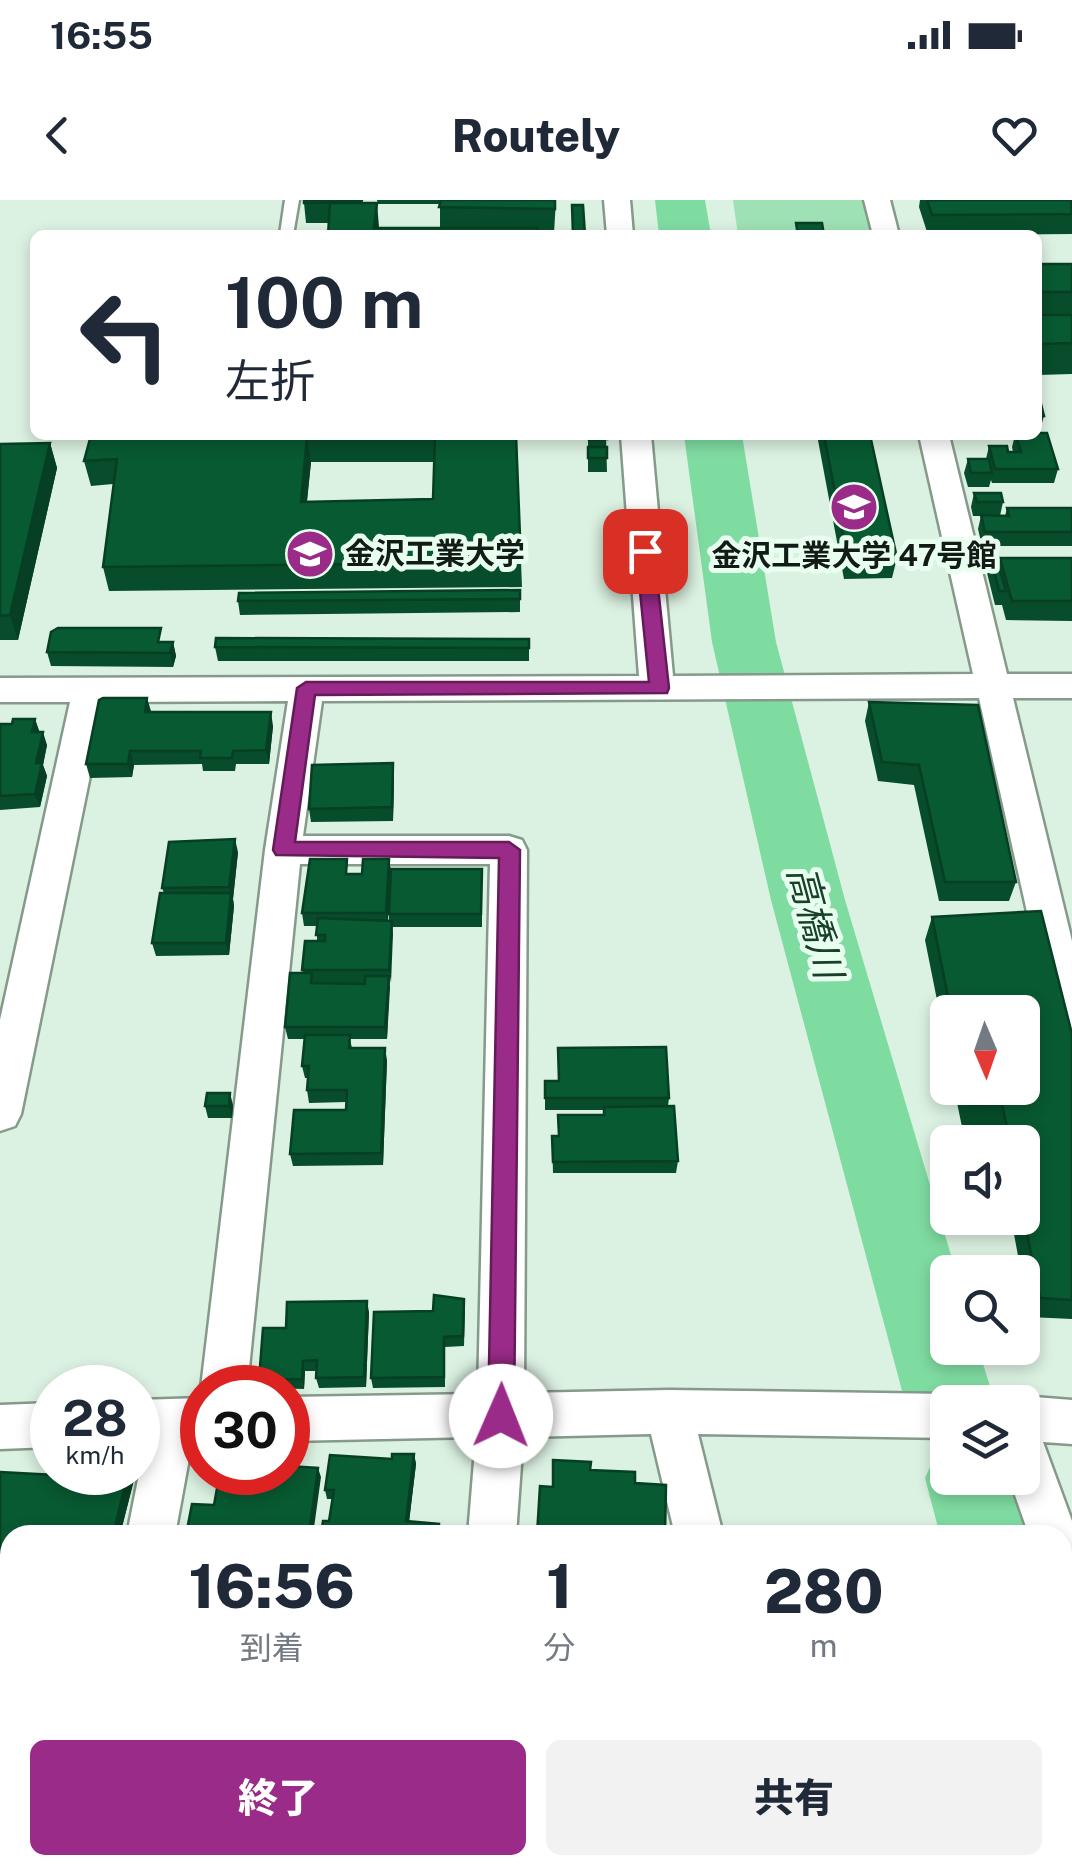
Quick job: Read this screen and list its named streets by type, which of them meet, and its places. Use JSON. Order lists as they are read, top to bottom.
{
  "water": ["高橋川"],
  "places": {
    "school or university": ["金沢工業大学 47号館", "金沢工業大学"]
  },
  "north": "bottom",
  "page": {
    "status": "16:55",
    "header": "Routely",
    "turn": ["100 m", "左折"],
    "speed": "28 km/h",
    "limit": "30",
    "eta": [
      "16:56",
      "到着",
      "1",
      "分",
      "280",
      "m"
    ],
    "buttons": ["終了", "共有"]
  }
}
